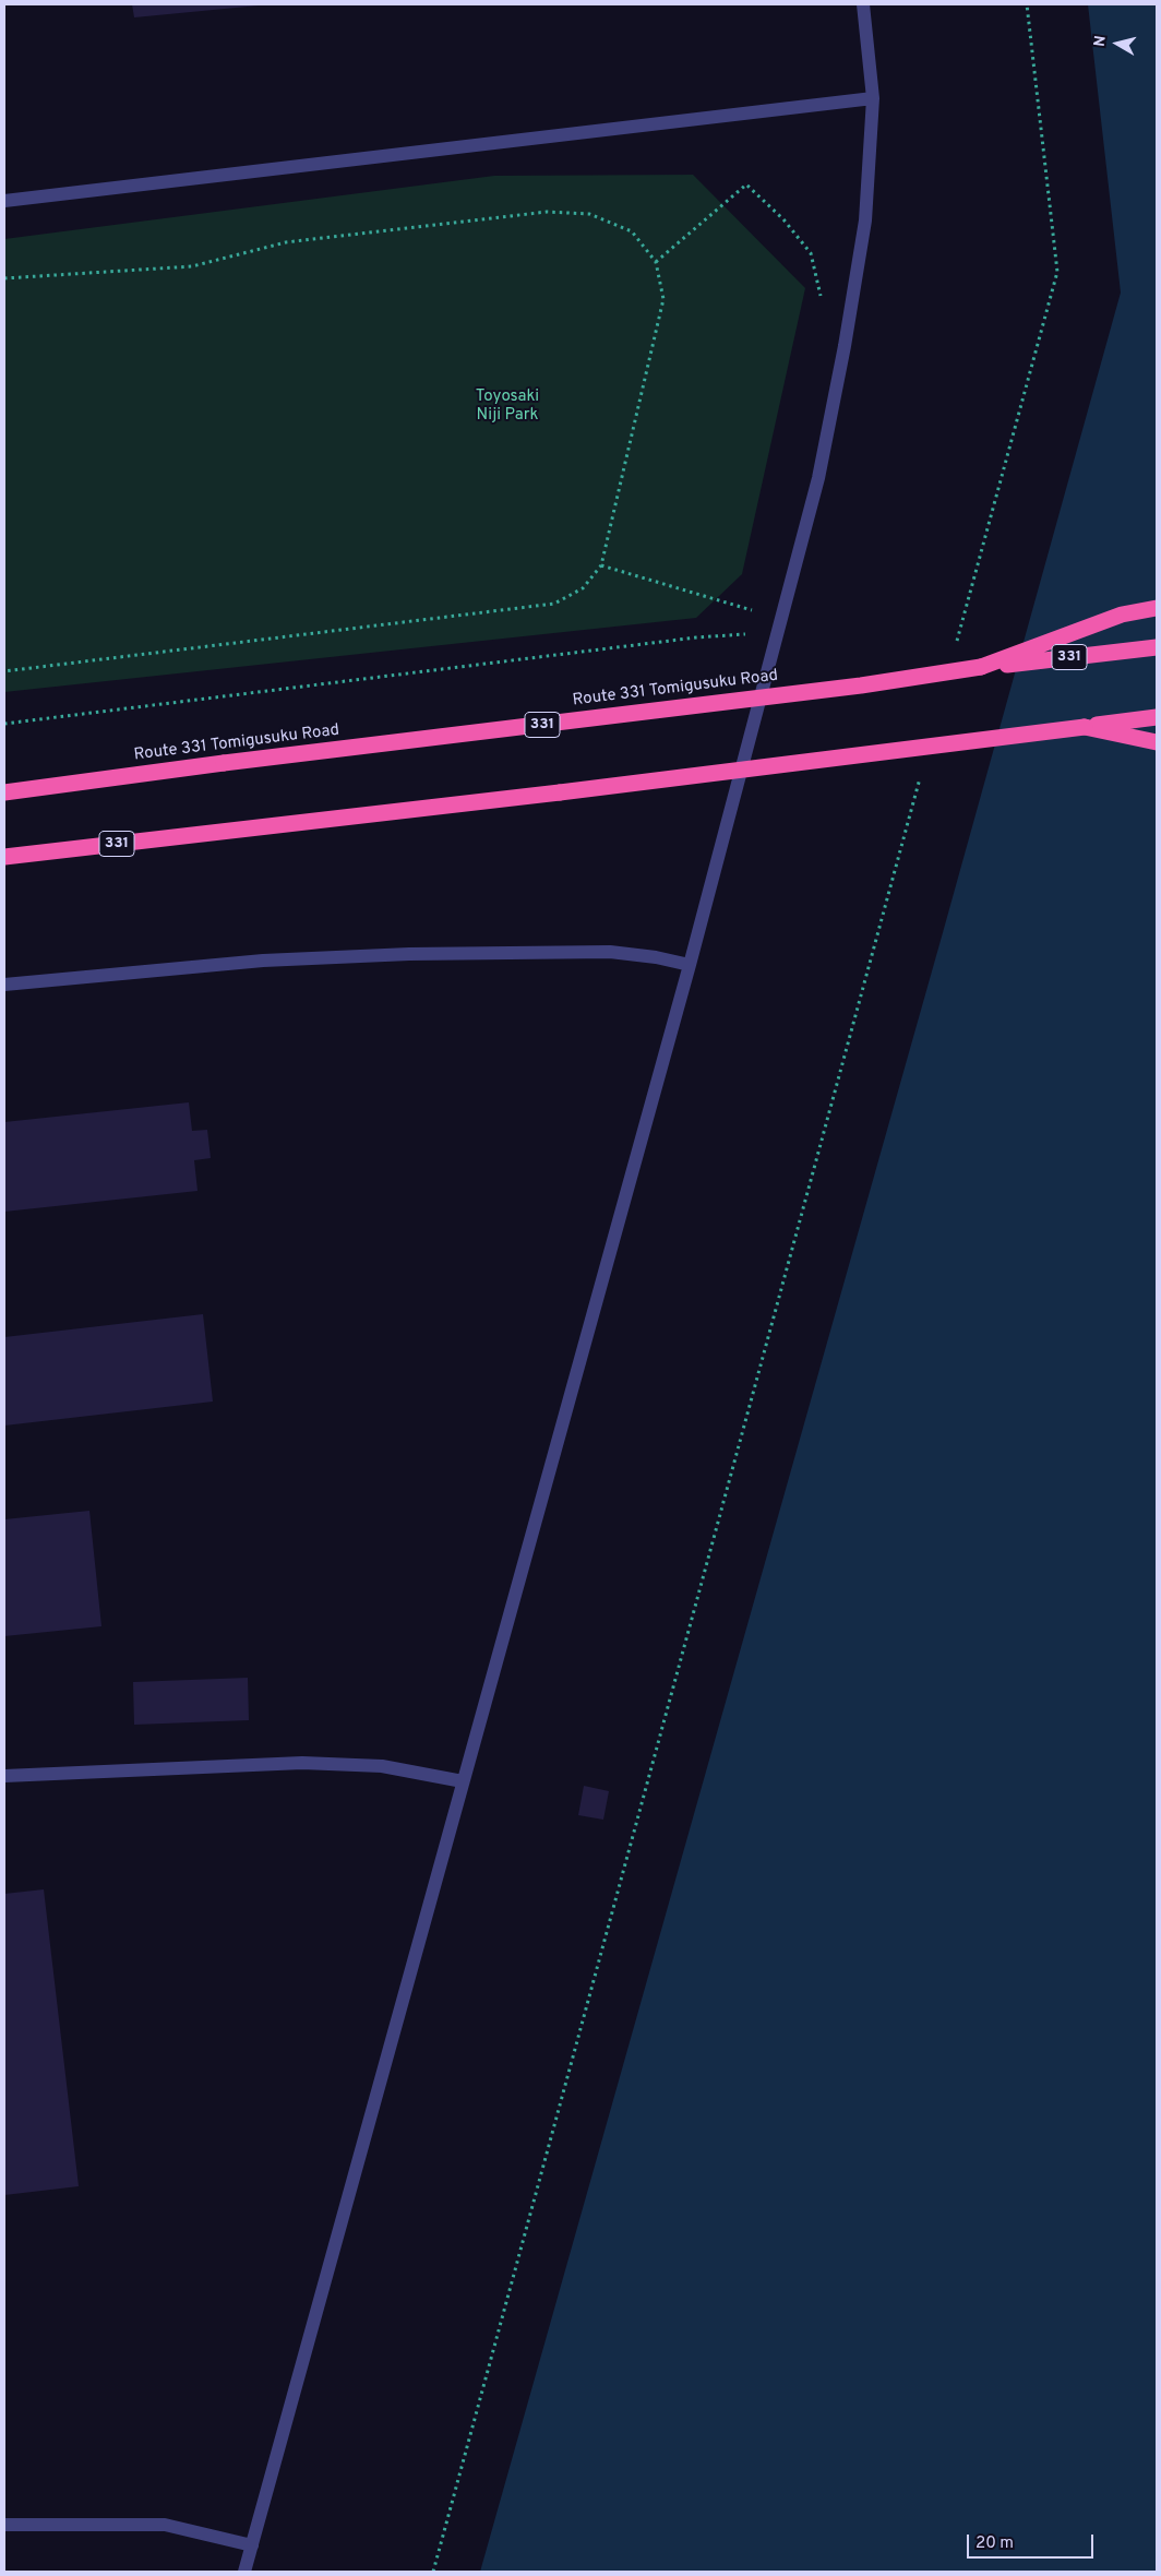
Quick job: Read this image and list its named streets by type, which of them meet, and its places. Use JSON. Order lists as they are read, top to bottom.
{
  "streets": {
    "highway": ["331", "Route 331 Tomigusuku Road"]
  },
  "parks": ["Toyosaki Niji Park"],
  "scale_bar": "20 m",
  "north": "left"
}
